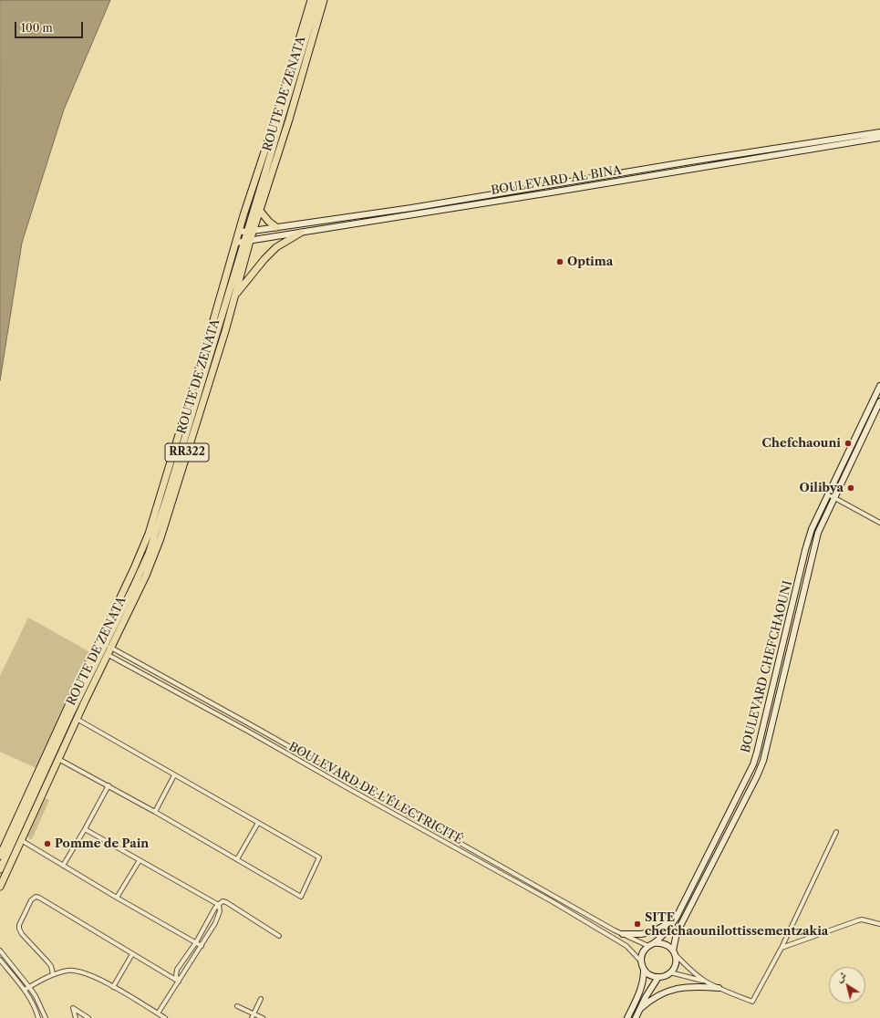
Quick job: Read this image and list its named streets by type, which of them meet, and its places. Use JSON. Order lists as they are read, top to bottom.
{
  "streets": {
    "main road": ["ROUTE DE ZENATA", "RR322"],
    "street": ["BOULEVARD AL BINA", "BOULEVARD CHEFCHAOUNI", "BOULEVARD DE L'ÉLECTRICITÉ"]
  },
  "crossings": [
    ["ROUTE DE ZENATA", "BOULEVARD AL BINA"],
    ["ROUTE DE ZENATA", "BOULEVARD DE L'ÉLECTRICITÉ"],
    ["BOULEVARD CHEFCHAOUNI", "BOULEVARD DE L'ÉLECTRICITÉ"]
  ],
  "places": [
    "Optima",
    "Chefchaouni",
    "Oilibya",
    "Pomme de Pain",
    "SITE chefchaounilottissementzakia"
  ],
  "scale_bar": "100 m",
  "north": "top left"
}
